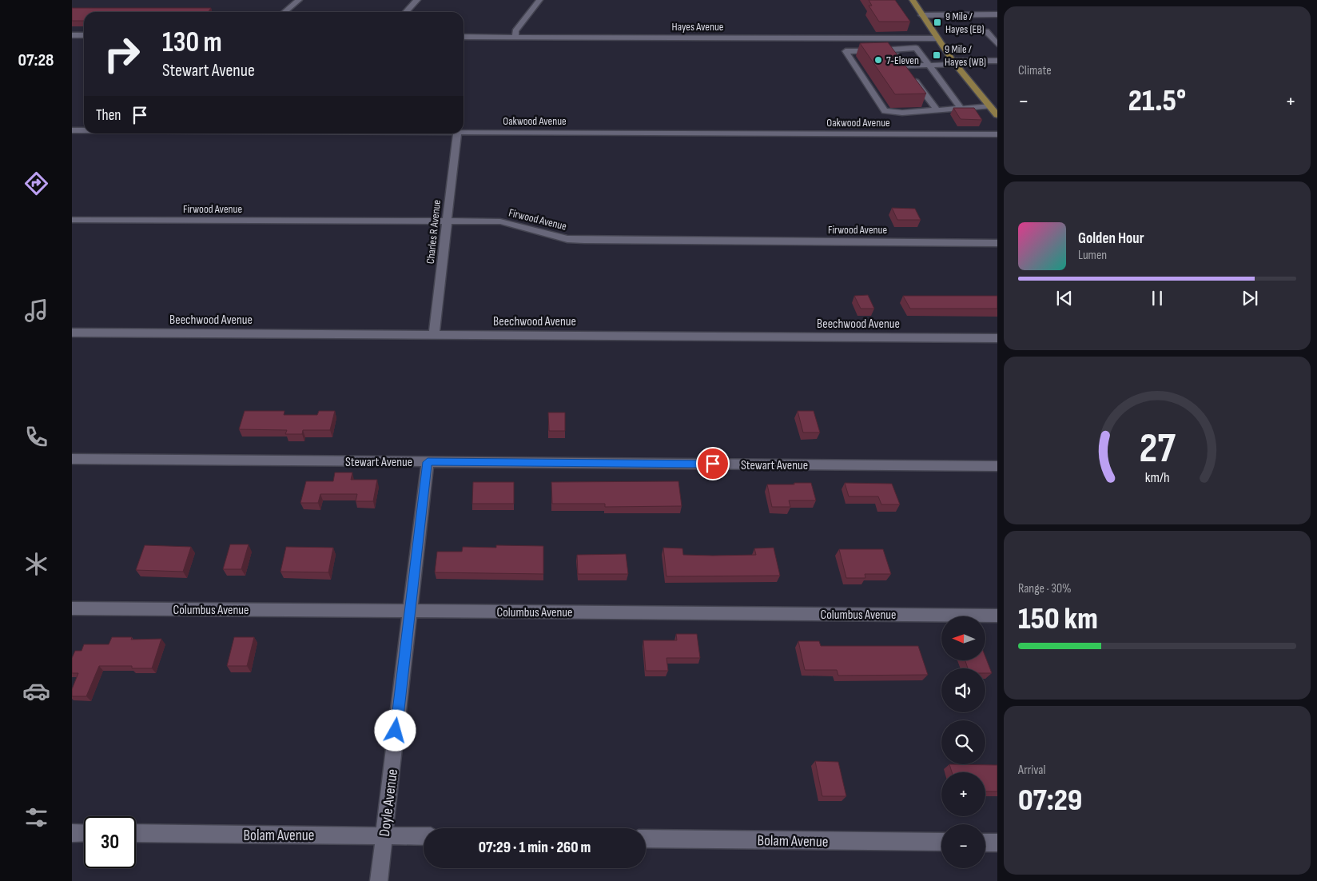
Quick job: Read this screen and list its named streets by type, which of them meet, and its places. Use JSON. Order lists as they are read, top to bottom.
{
  "streets": {
    "street": [
      "Hayes Avenue",
      "Oakwood Avenue",
      "Firwood Avenue",
      "Charles R Avenue",
      "Beechwood Avenue",
      "Stewart Avenue",
      "Columbus Avenue",
      "Doyle Avenue",
      "Bolam Avenue"
    ]
  },
  "crossings": [
    ["Firwood Avenue", "Charles R Avenue"],
    ["Charles R Avenue", "Beechwood Avenue"],
    ["Stewart Avenue", "Doyle Avenue"],
    ["Columbus Avenue", "Doyle Avenue"],
    ["Doyle Avenue", "Bolam Avenue"]
  ],
  "places": {
    "transit": ["9 Mile / Hayes (EB)", "9 Mile / Hayes (WB)"],
    "other": ["7-Eleven"]
  },
  "north": "left",
  "page": {
    "tabs": "07:28",
    "tile": [
      "Climate",
      ["Range · 30%", "150 km"],
      ["Arrival", "07:29"]
    ],
    "turn": ["130 m", "Stewart Avenue"],
    "heat": ["−", "21.5°", "+"],
    "then": "Then",
    "song": ["Golden Hour", "Lumen"],
    "map_buttons": ["+", "−"],
    "limit": "30",
    "trip": "07:29 · 1 min · 260 m",
    "gauge": ["27", "km/h"]
  }
}
